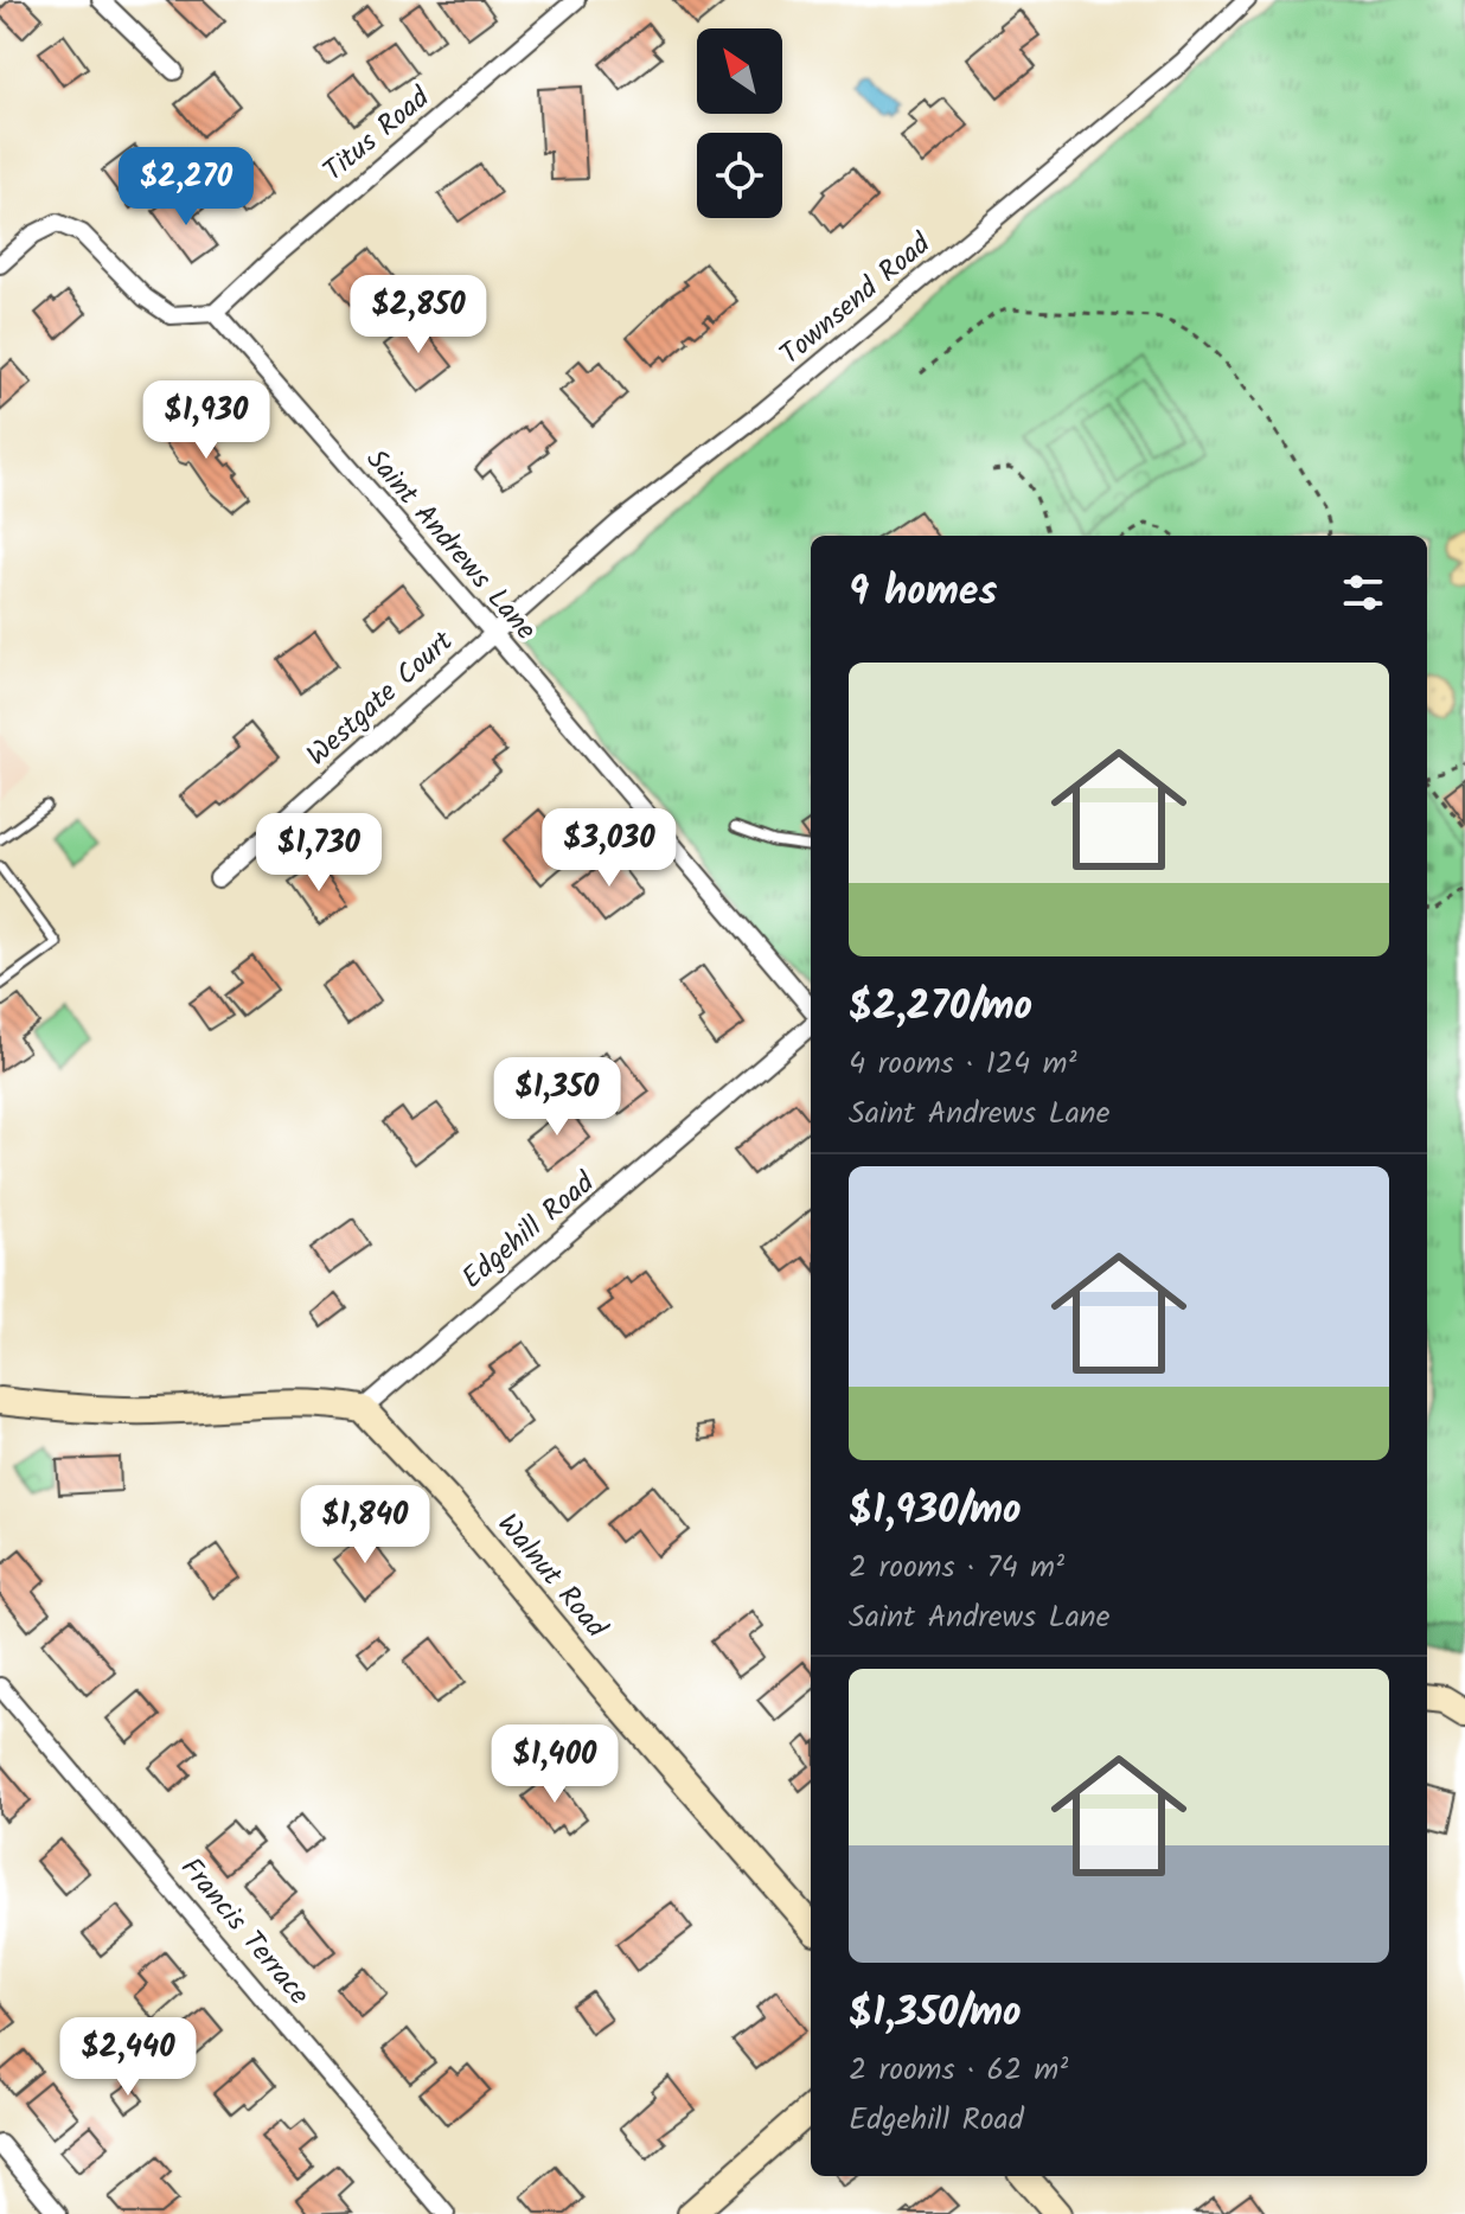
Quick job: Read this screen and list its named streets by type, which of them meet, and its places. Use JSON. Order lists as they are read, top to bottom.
{
  "streets": {
    "street": [
      "Titus Road",
      "Townsend Road",
      "Saint Andrews Lane",
      "Westgate Court",
      "Edgehill Road",
      "Walnut Road",
      "Francis Terrace"
    ]
  },
  "crossings": [
    ["Titus Road", "Saint Andrews Lane"],
    ["Townsend Road", "Saint Andrews Lane"],
    ["Townsend Road", "Westgate Court"],
    ["Saint Andrews Lane", "Westgate Court"],
    ["Edgehill Road", "Walnut Road"]
  ],
  "north": "top left",
  "page": {
    "price": [
      "$2,270",
      "$2,850",
      "$1,930",
      "$3,030",
      "$1,730",
      "$1,350",
      "$1,840",
      "$1,400",
      "$2,440"
    ],
    "heading": "9 homes",
    "list": [
      {
        "name": "$2,270/mo",
        "note": "4 rooms · 124 m² · Saint Andrews Lane"
      },
      {
        "name": "$1,930/mo",
        "note": "2 rooms · 74 m² · Saint Andrews Lane"
      },
      {
        "name": "$1,350/mo",
        "note": "2 rooms · 62 m² · Edgehill Road"
      }
    ]
  }
}
